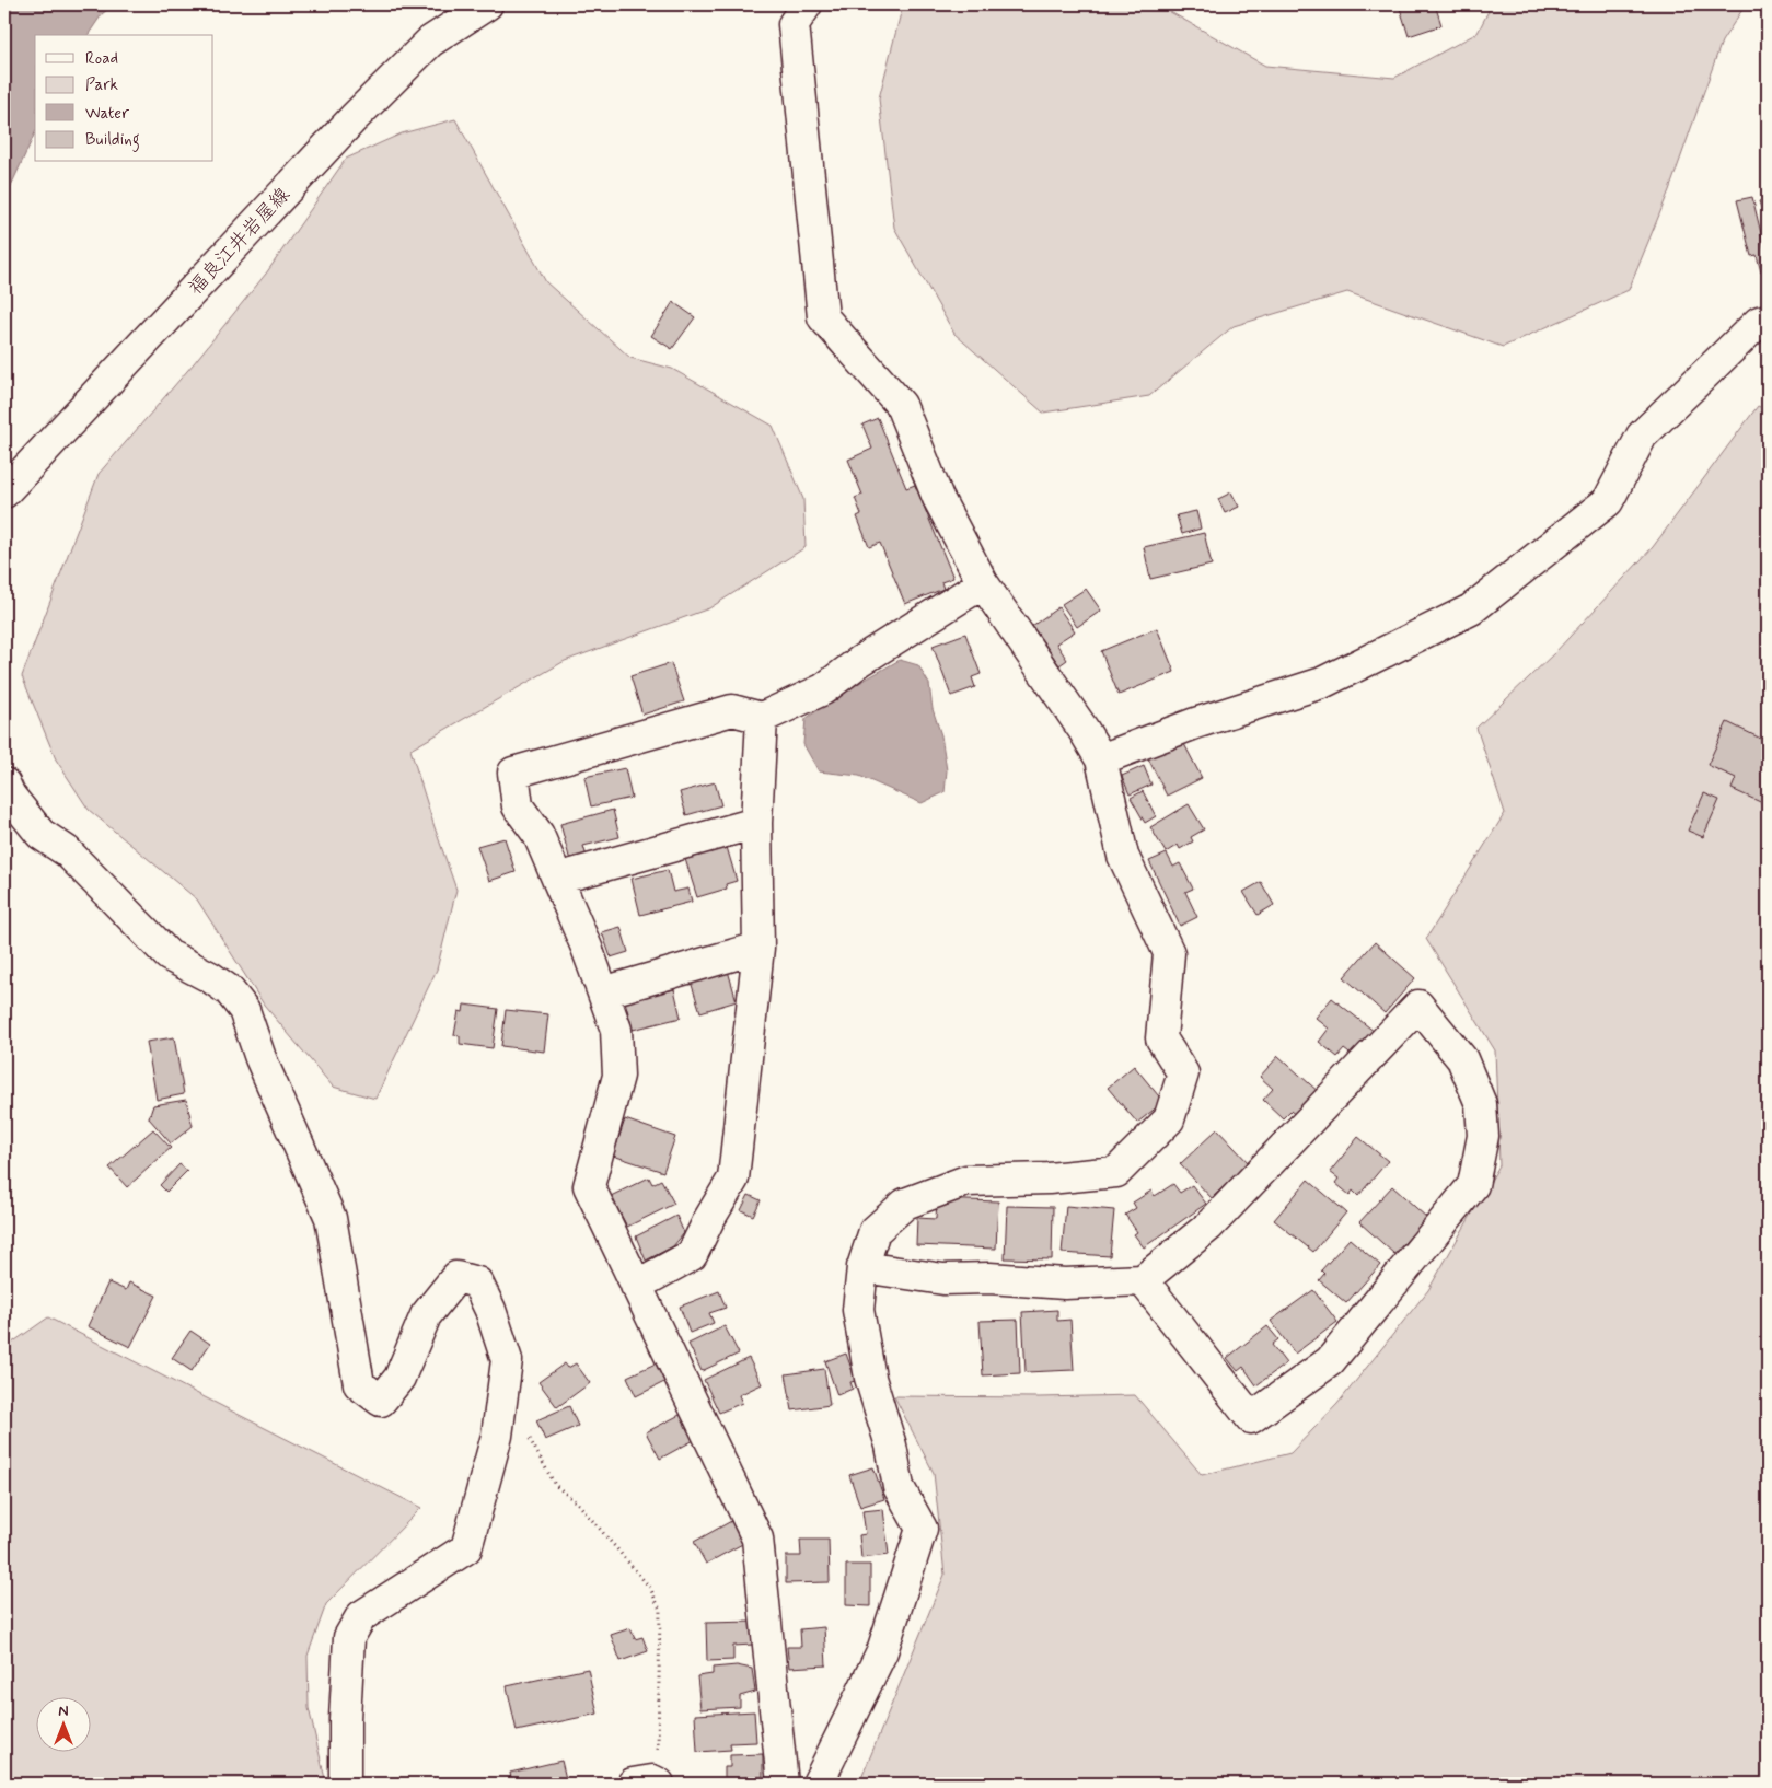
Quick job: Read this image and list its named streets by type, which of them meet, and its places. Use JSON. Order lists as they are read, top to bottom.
{
  "streets": {
    "street": ["福良江井岩屋線"]
  },
  "legend": [
    "Road",
    "Park",
    "Water",
    "Building"
  ],
  "north": "top"
}
